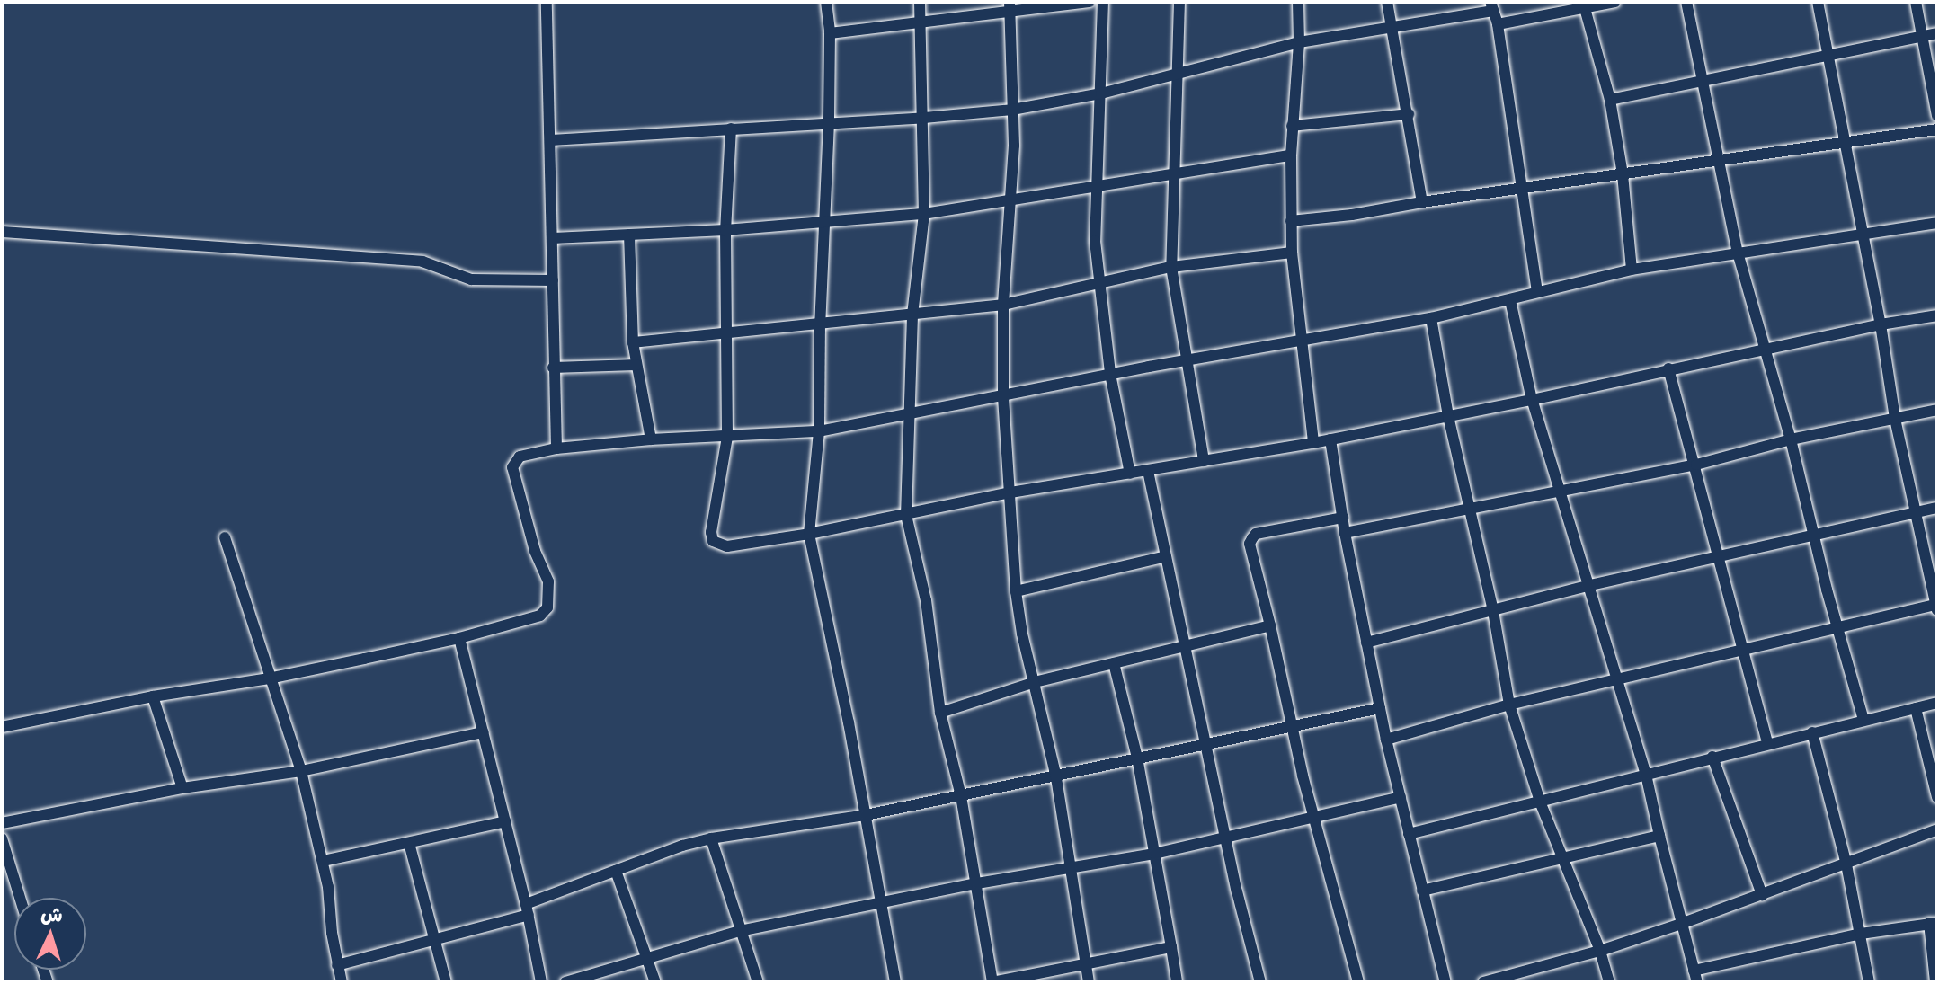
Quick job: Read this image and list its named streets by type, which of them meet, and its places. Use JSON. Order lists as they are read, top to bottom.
{
  "north": "top"
}
